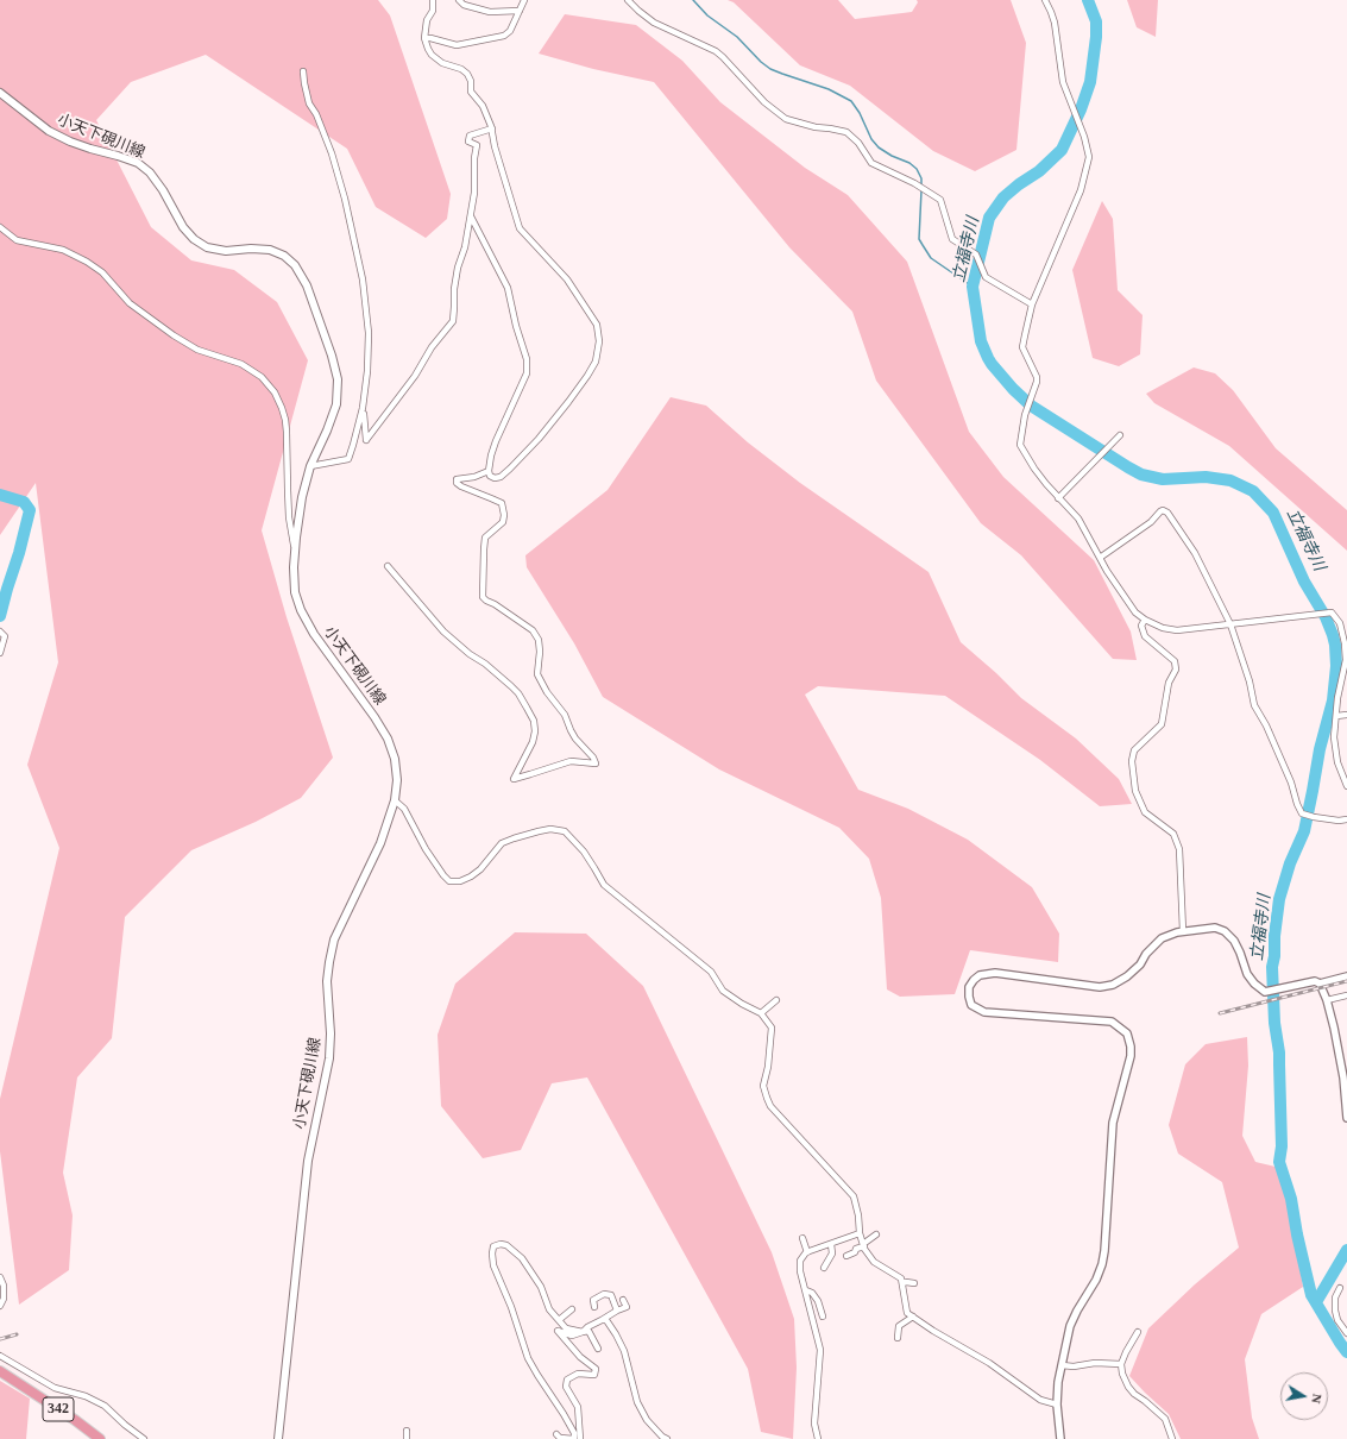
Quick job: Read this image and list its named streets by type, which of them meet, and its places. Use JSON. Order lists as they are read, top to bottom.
{
  "streets": {
    "highway": ["342"],
    "main road": ["小天下硯川線"]
  },
  "water": ["立福寺川"],
  "north": "right"
}
